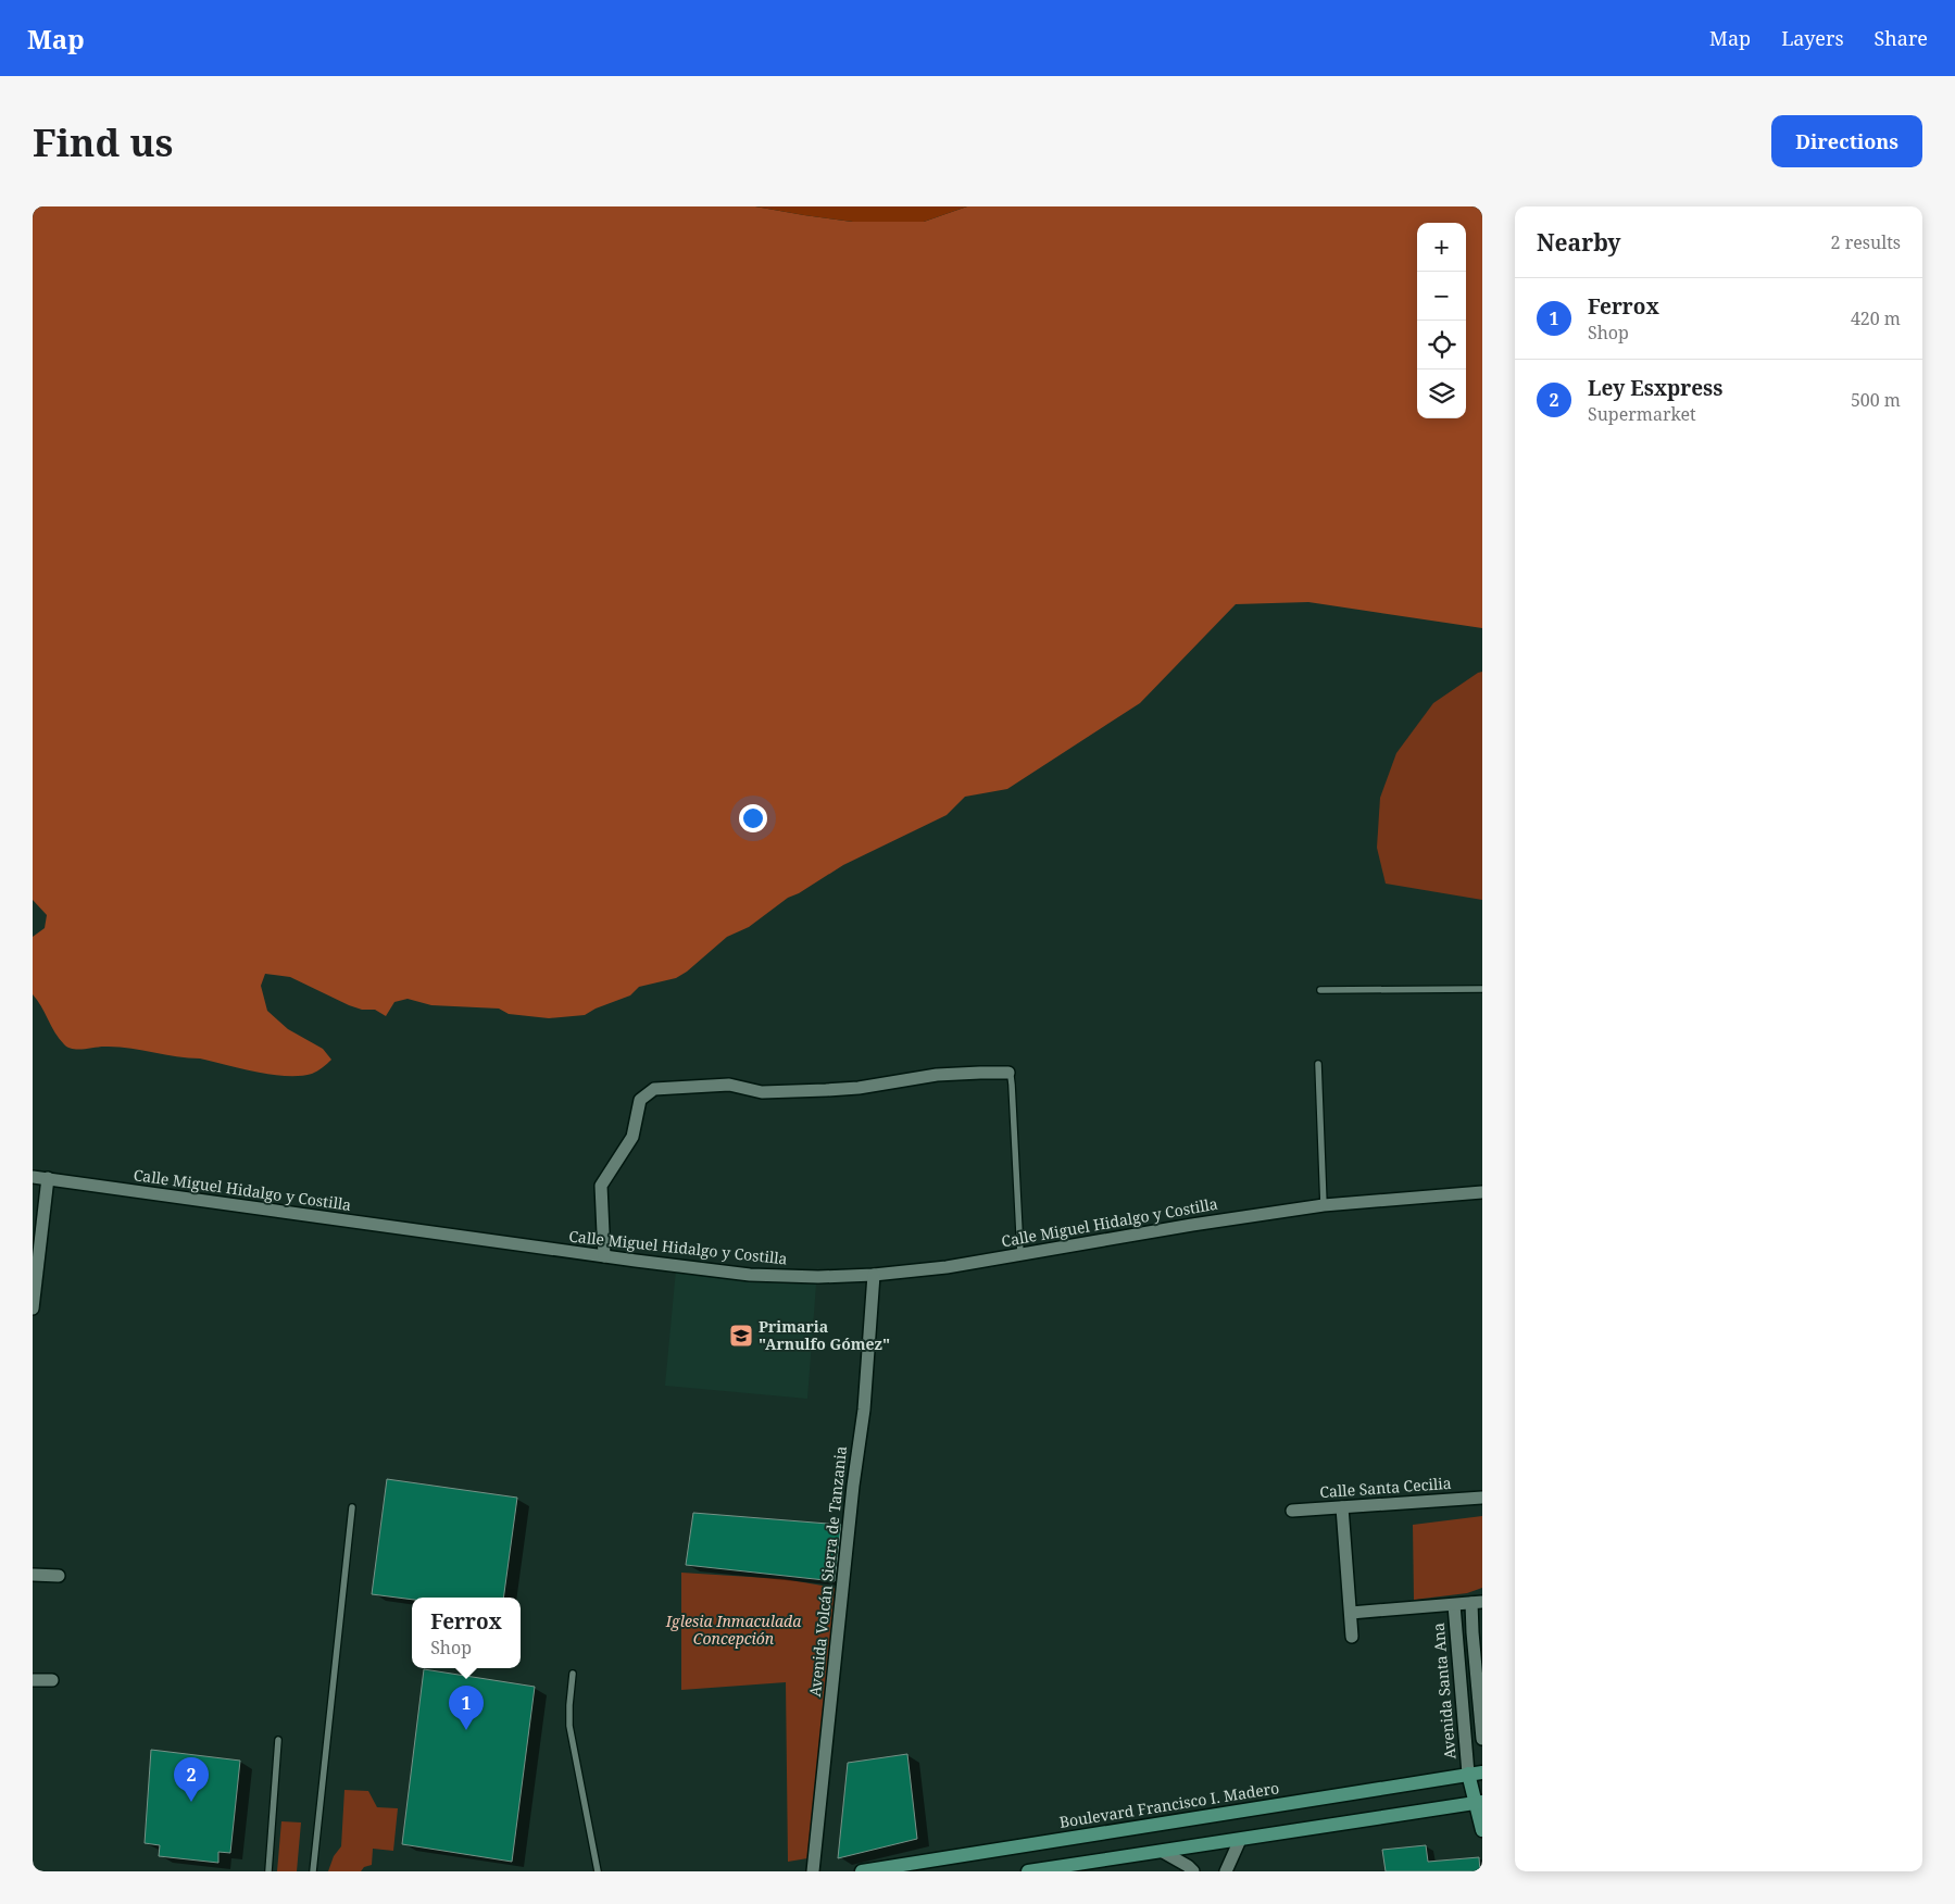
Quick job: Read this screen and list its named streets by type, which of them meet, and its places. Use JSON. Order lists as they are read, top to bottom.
{
  "streets": {
    "main road": ["Boulevard Francisco I. Madero"],
    "street": [
      "Calle Miguel Hidalgo y Costilla",
      "Calle Santa Cecilia",
      "Avenida Volcán Sierra de Tanzania",
      "Avenida Santa Ana"
    ]
  },
  "crossings": [
    ["Calle Miguel Hidalgo y Costilla", "Avenida Volcán Sierra de Tanzania"],
    ["Avenida Santa Ana", "Boulevard Francisco I. Madero"]
  ],
  "parks": ["Iglesia Inmaculada Concepción"],
  "places": {
    "school or university": ["Primaria \"Arnulfo Gómez\""]
  },
  "page": {
    "header": "Map",
    "nav": ["Map", "Layers", "Share"],
    "buttons": "Directions",
    "title": "Find us",
    "heading": ["Nearby", "2 results"],
    "map_buttons": ["+", "−"],
    "list": [
      {
        "mark": "1",
        "name": "Ferrox",
        "note": "Shop",
        "value": "420 m"
      },
      {
        "mark": "2",
        "name": "Ley Esxpress",
        "note": "Supermarket",
        "value": "500 m"
      }
    ],
    "popup": ["Ferrox", "Shop"],
    "pins": ["1", "2"]
  }
}
